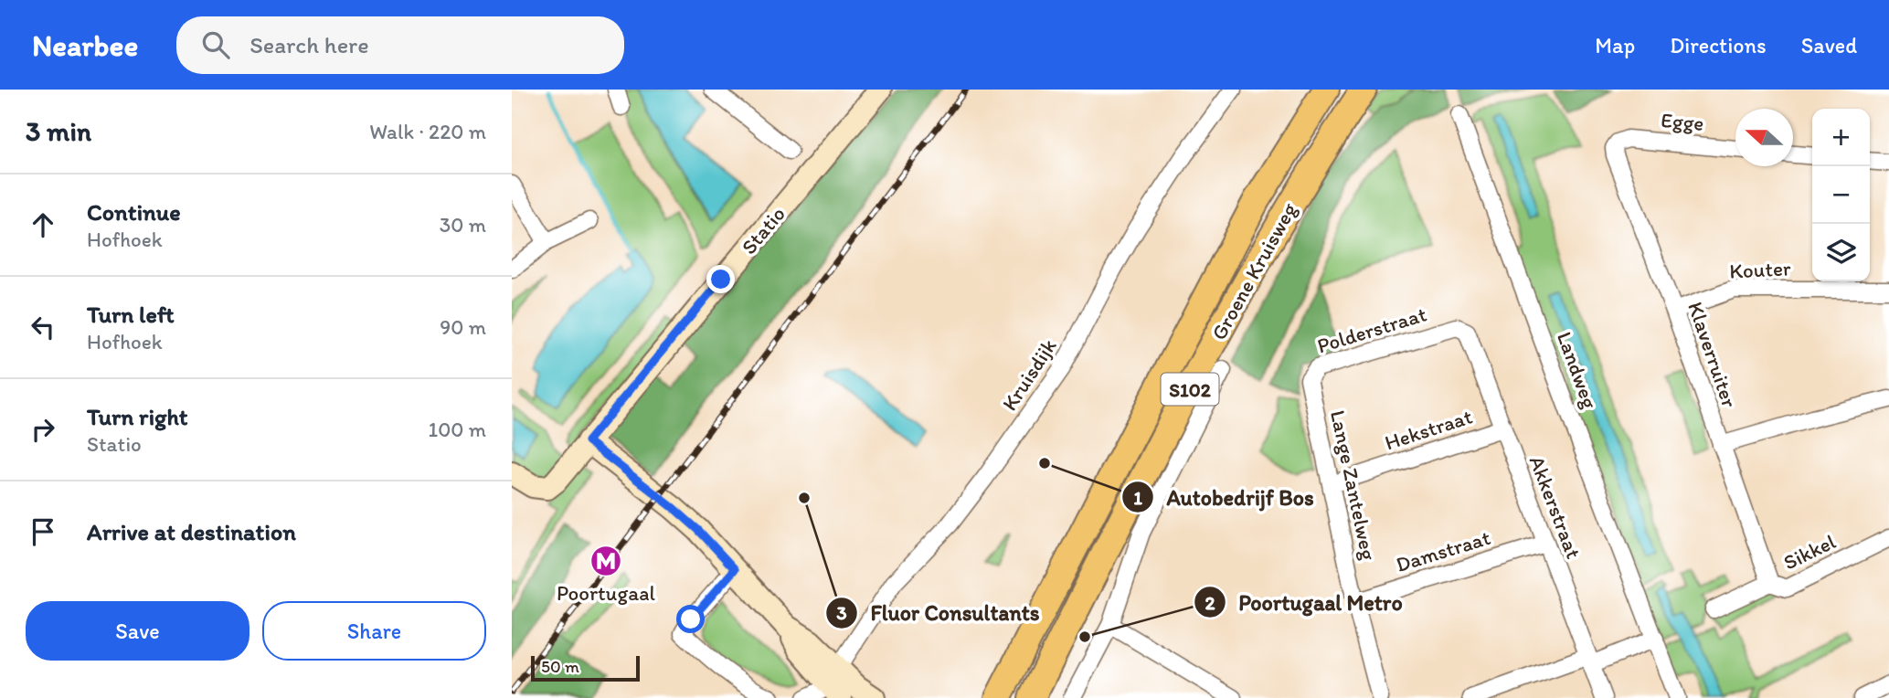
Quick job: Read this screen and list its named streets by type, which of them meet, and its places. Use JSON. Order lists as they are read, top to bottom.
{
  "streets": {
    "main road": ["Groene Kruisweg", "S102"],
    "street": [
      "Egge",
      "Statio",
      "Kouter",
      "Polderstraat",
      "Klaverruiter",
      "Landweg",
      "Kruisdijk",
      "Hekstraat",
      "Lange Zantelweg",
      "Akkerstraat",
      "Damstraat",
      "Sikkel"
    ]
  },
  "crossings": [
    ["Egge", "Klaverruiter"],
    ["Kouter", "Klaverruiter"],
    ["Polderstraat", "Lange Zantelweg"],
    ["Polderstraat", "Akkerstraat"],
    ["Klaverruiter", "Sikkel"],
    ["Hekstraat", "Lange Zantelweg"],
    ["Hekstraat", "Akkerstraat"],
    ["Lange Zantelweg", "Damstraat"],
    ["Akkerstraat", "Damstraat"]
  ],
  "places": {
    "other": ["Autobedrijf Bos", "Fluor Consultants", "Poortugaal Metro"],
    "metro station": ["Poortugaal"]
  },
  "scale_bar": "50 m",
  "north": "left",
  "page": {
    "header": "Nearbee",
    "search": "Search here",
    "nav": ["Map", "Directions", "Saved"],
    "heading": ["3 min", "Walk · 220 m"],
    "map_buttons": ["+", "−"],
    "list": [
      ["Continue", "Hofhoek", "30 m"],
      ["Turn left", "Hofhoek", "90 m"],
      ["Turn right", "Statio", "100 m"],
      "Arrive at destination"
    ],
    "buttons": ["Save", "Share"],
    "scale": "50 m"
  }
}
